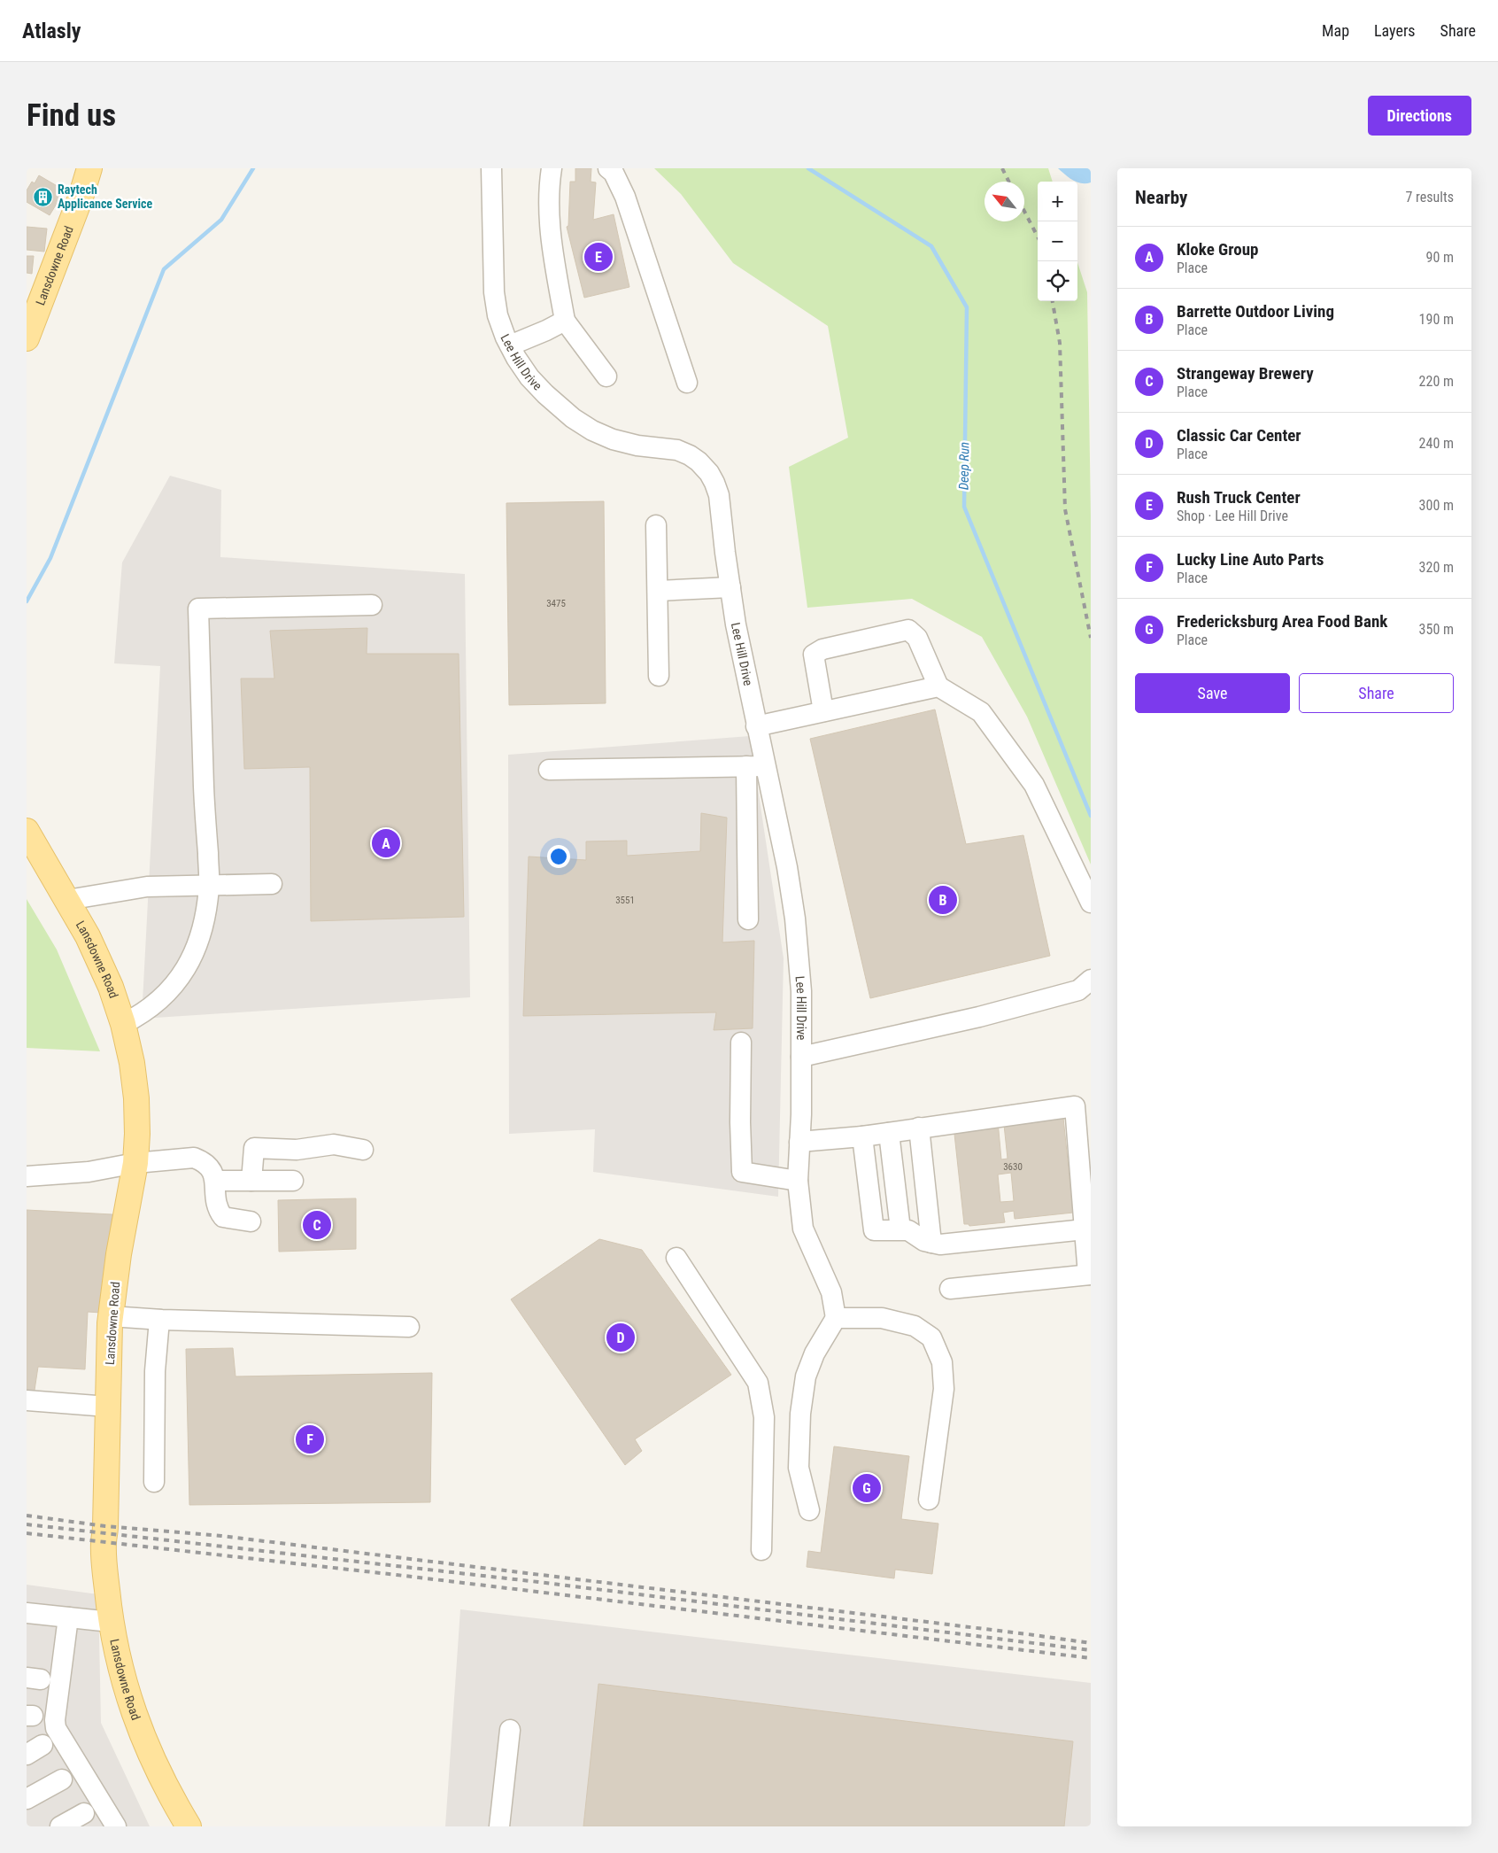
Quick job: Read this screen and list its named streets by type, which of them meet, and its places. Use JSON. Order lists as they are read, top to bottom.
{
  "streets": {
    "main road": ["Lansdowne Road"],
    "street": ["Lee Hill Drive"]
  },
  "water": ["Deep Run"],
  "places": {
    "building": ["Raytech Applicance Service"]
  },
  "house_numbers": ["3475", "3551", "3630"],
  "north": "top left",
  "page": {
    "header": "Atlasly",
    "nav": ["Map", "Layers", "Share"],
    "buttons": [
      "Directions",
      ["Save", "Share"]
    ],
    "title": "Find us",
    "heading": ["Nearby", "7 results"],
    "map_buttons": ["+", "−"],
    "list": [
      {
        "mark": "A",
        "name": "Kloke Group",
        "note": "Place",
        "value": "90 m"
      },
      {
        "mark": "B",
        "name": "Barrette Outdoor Living",
        "note": "Place",
        "value": "190 m"
      },
      {
        "mark": "C",
        "name": "Strangeway Brewery",
        "note": "Place",
        "value": "220 m"
      },
      {
        "mark": "D",
        "name": "Classic Car Center",
        "note": "Place",
        "value": "240 m"
      },
      {
        "mark": "E",
        "name": "Rush Truck Center",
        "note": "Shop · Lee Hill Drive",
        "value": "300 m"
      },
      {
        "mark": "F",
        "name": "Lucky Line Auto Parts",
        "note": "Place",
        "value": "320 m"
      },
      {
        "mark": "G",
        "name": "Fredericksburg Area Food Bank",
        "note": "Place",
        "value": "350 m"
      }
    ],
    "pins": [
      "E",
      "A",
      "B",
      "C",
      "D",
      "F",
      "G"
    ]
  }
}
